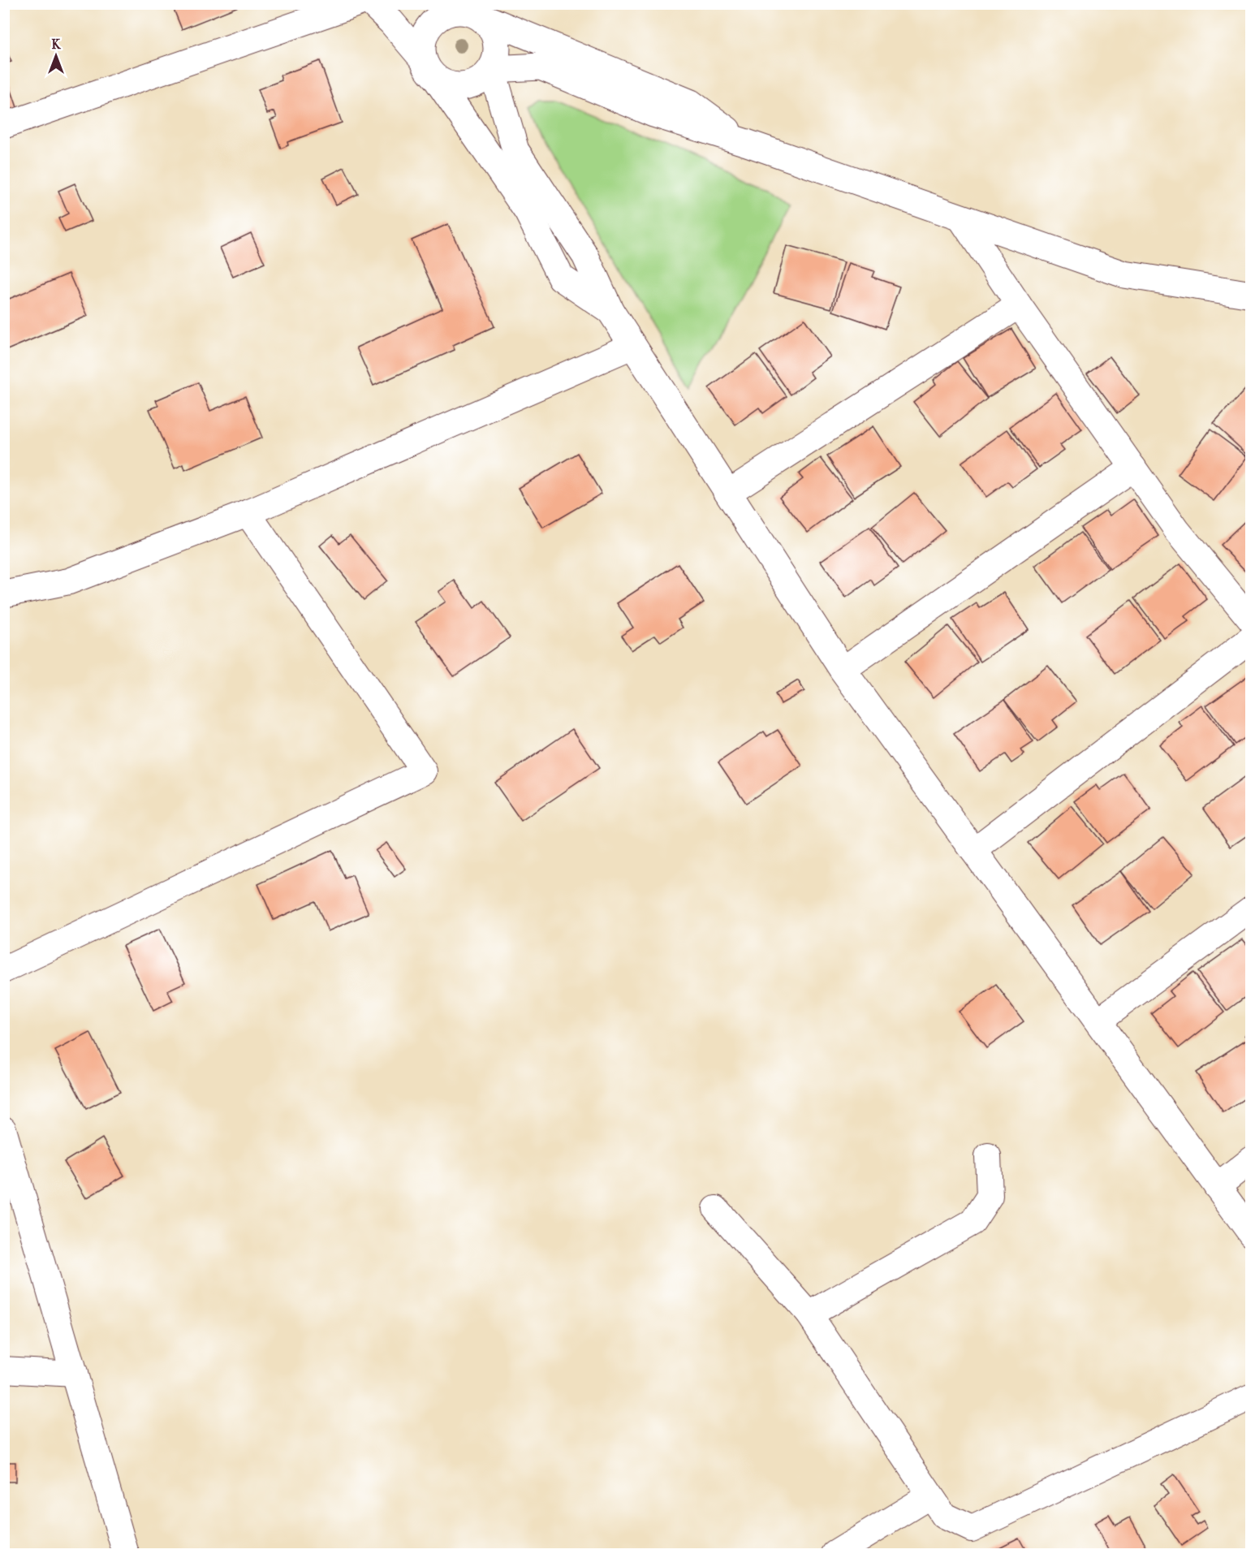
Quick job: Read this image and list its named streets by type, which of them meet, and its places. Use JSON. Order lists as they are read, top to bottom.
{
  "north": "top"
}
